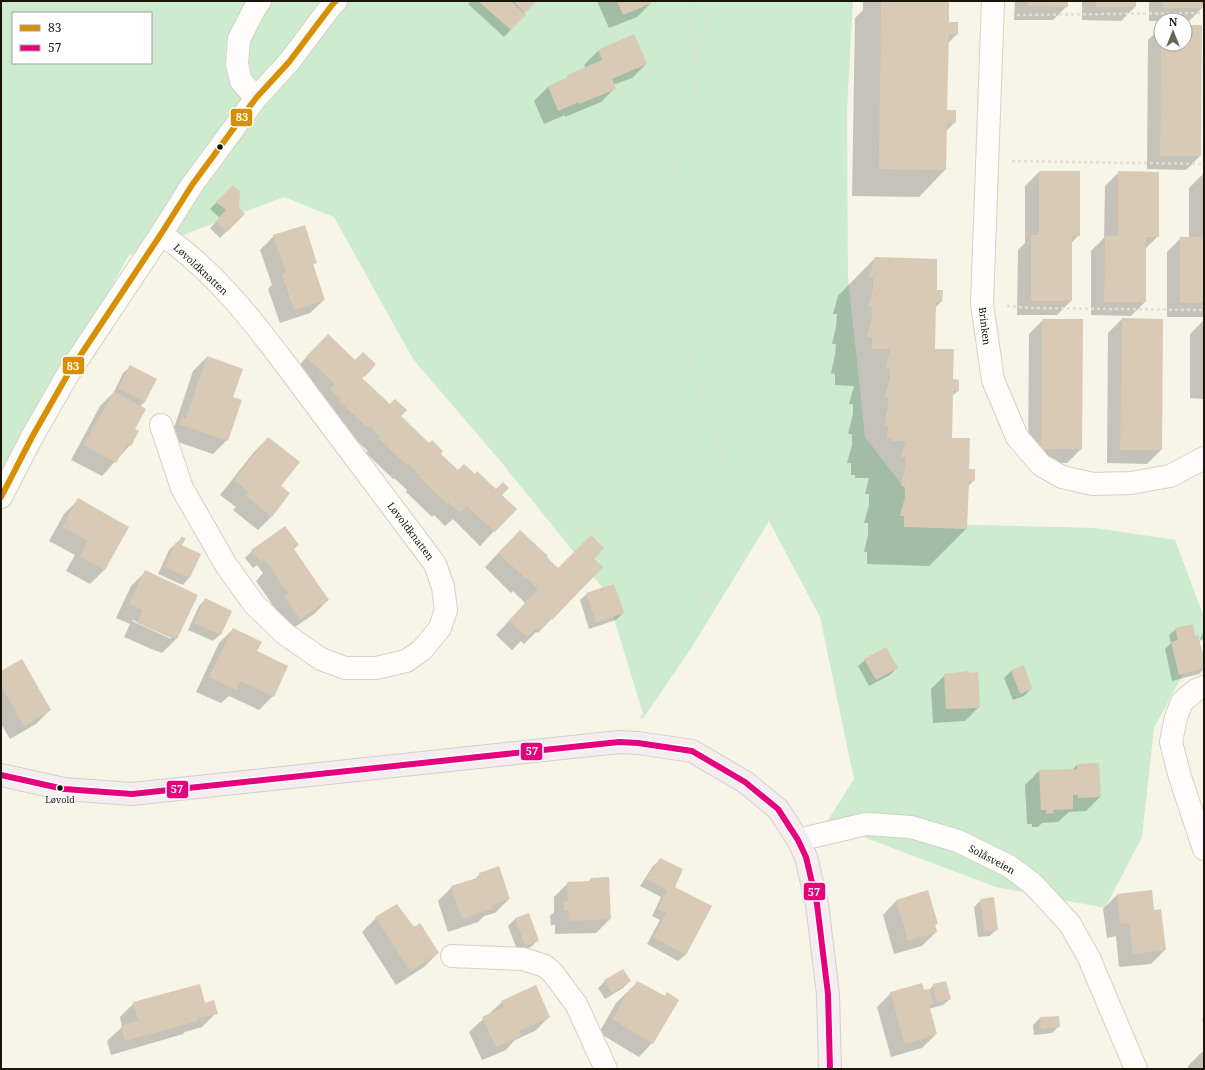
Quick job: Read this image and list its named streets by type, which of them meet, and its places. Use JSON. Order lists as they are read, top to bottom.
{
  "streets": {
    "street": ["Løvoldknatten", "Brinken", "Solåsveien"]
  },
  "places": ["Løvold"],
  "lines": ["transit line 83", "transit line 57"],
  "legend": ["83", "57"],
  "north": "top"
}
